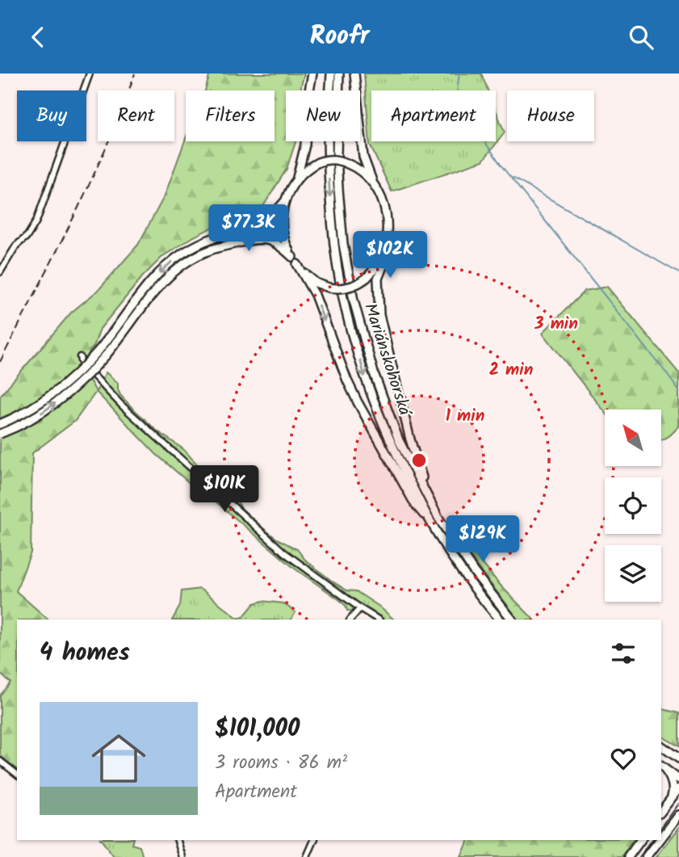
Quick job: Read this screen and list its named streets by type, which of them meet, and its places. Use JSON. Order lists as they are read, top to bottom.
{
  "streets": {
    "main road": ["Mariánskohorská"]
  },
  "north": "top left",
  "page": {
    "header": "Roofr",
    "chip": [
      "Buy",
      "Rent",
      "Filters",
      "New",
      "Apartment",
      "House"
    ],
    "price": [
      "$77.3K",
      "$102K",
      "$101K",
      "$129K"
    ],
    "heading": "4 homes",
    "list": [
      {
        "name": "$101,000",
        "note": "3 rooms · 86 m² · Apartment"
      }
    ]
  },
  "rings": ["3 min", "2 min", "1 min"]
}
